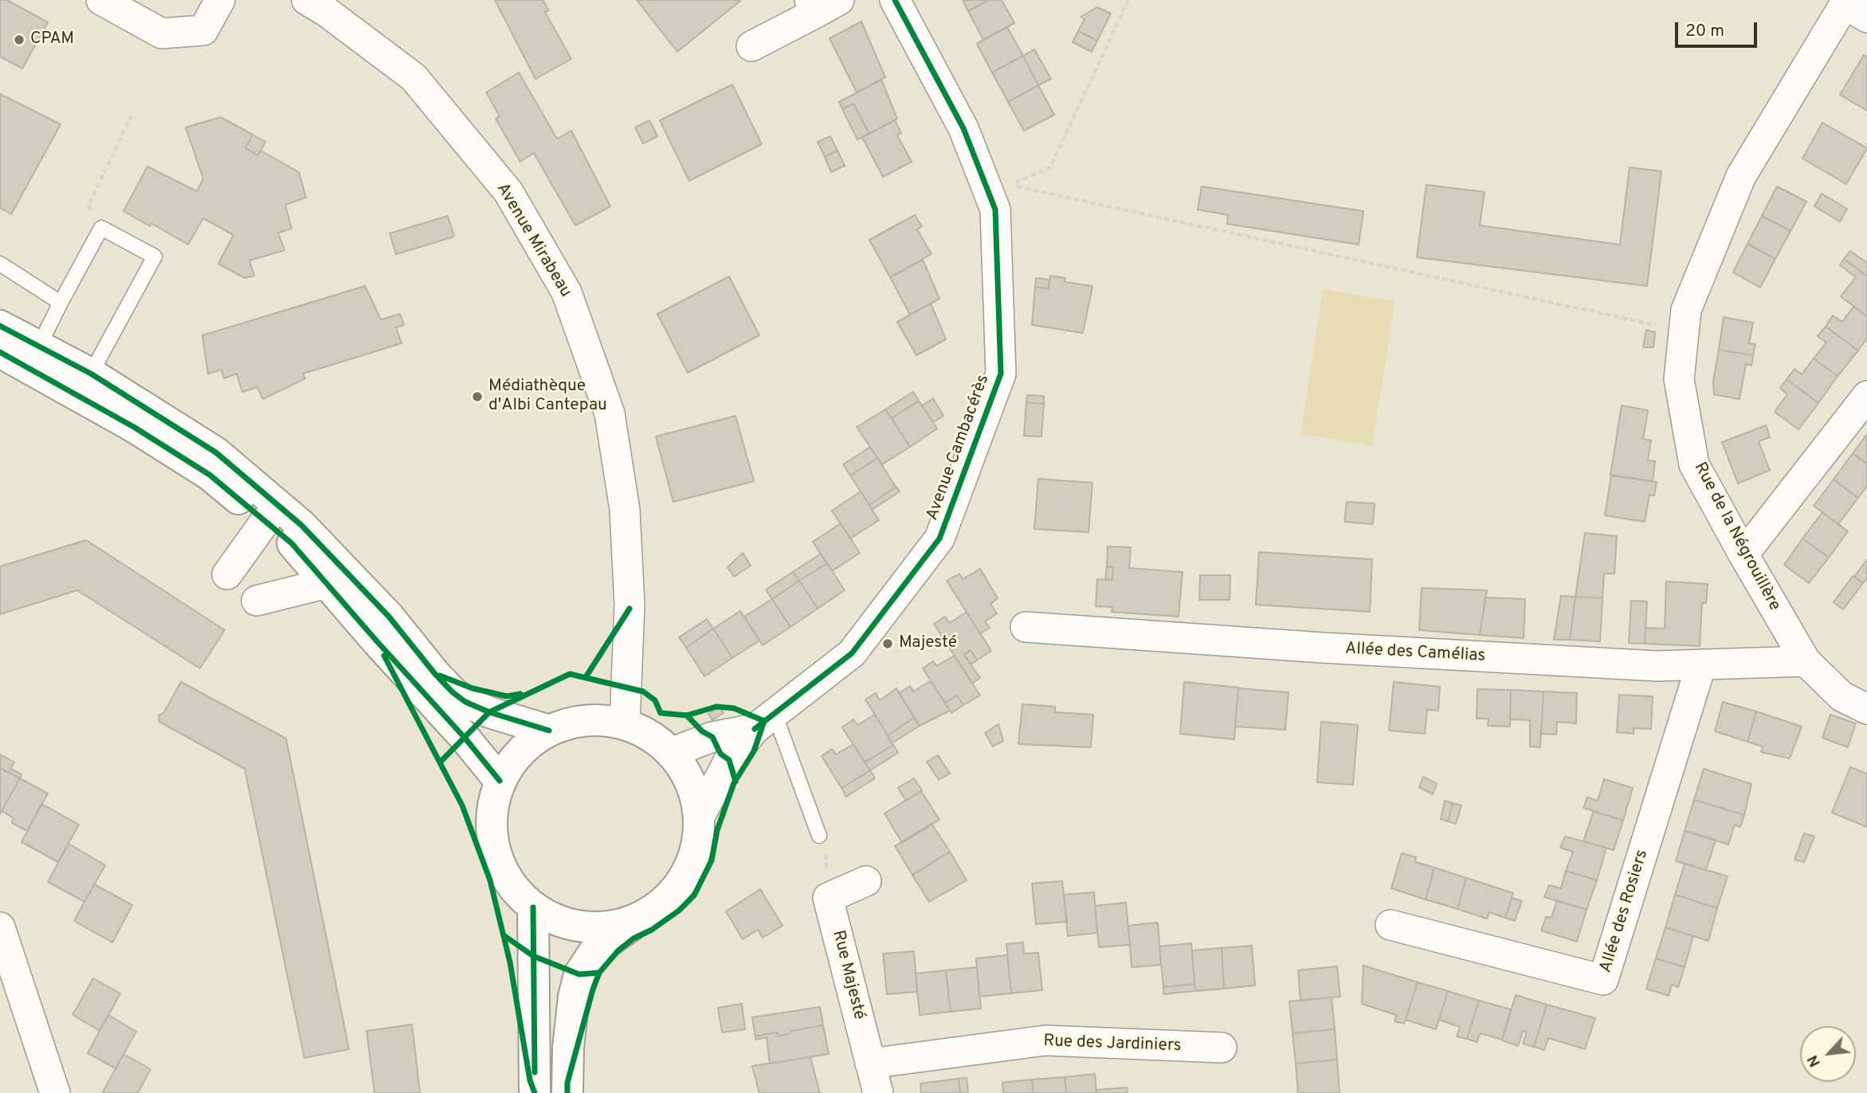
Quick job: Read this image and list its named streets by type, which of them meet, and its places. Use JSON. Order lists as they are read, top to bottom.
{
  "streets": {
    "street": [
      "Avenue Mirabeau",
      "Avenue Cambacérès",
      "Rue de la Négrouillère",
      "Allée des Camélias",
      "Allée des Rosiers",
      "Rue Majesté",
      "Rue des Jardiniers"
    ]
  },
  "crossings": [
    ["Rue de la Négrouillère", "Allée des Camélias"],
    ["Allée des Camélias", "Allée des Rosiers"],
    ["Rue Majesté", "Rue des Jardiniers"]
  ],
  "places": ["CPAM", "Médiathèque d'Albi Cantepau", "Majesté"],
  "scale_bar": "20 m",
  "north": "bottom left"
}
